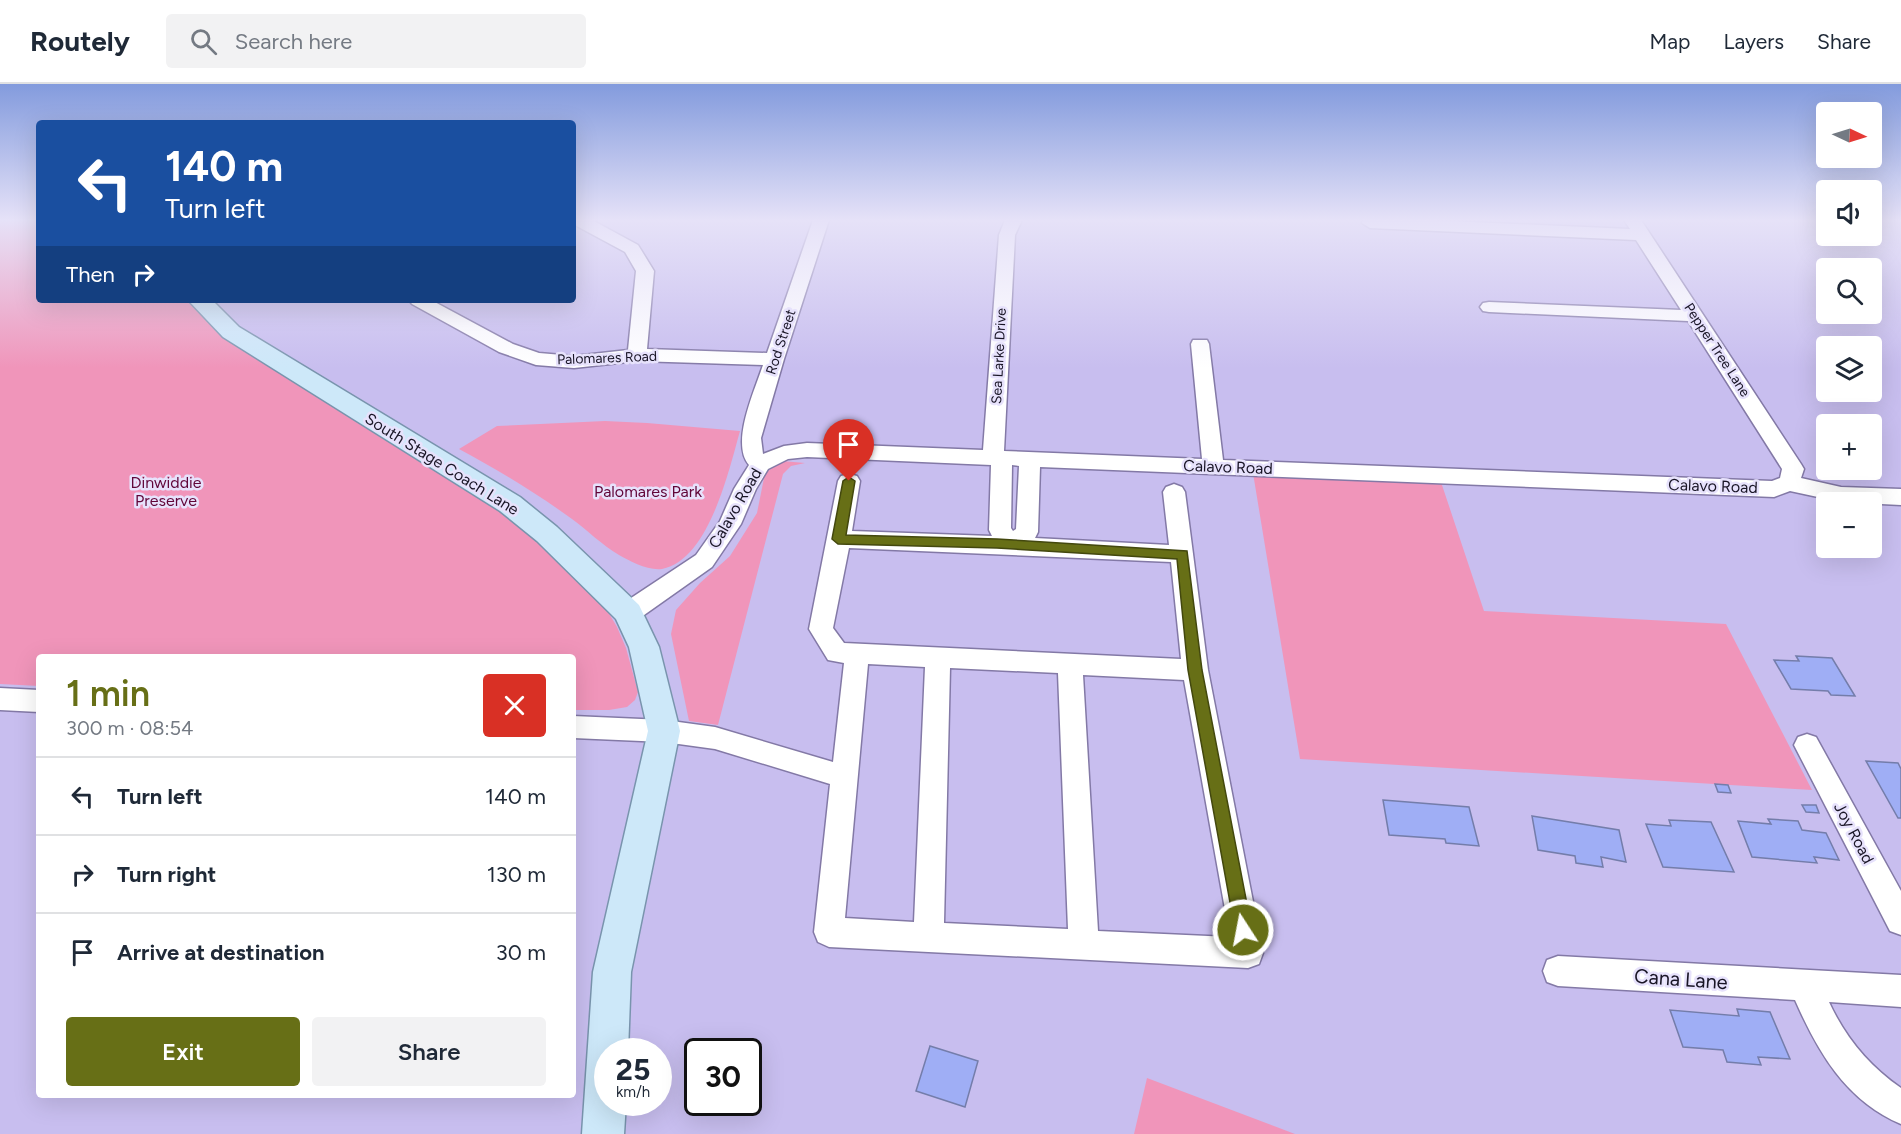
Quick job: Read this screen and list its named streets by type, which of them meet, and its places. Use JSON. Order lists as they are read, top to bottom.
{
  "streets": {
    "main road": ["South Stage Coach Lane"],
    "street": [
      "Rod Street",
      "Pepper Tree Lane",
      "Sea Larke Drive",
      "Palomares Road",
      "Calavo Road",
      "Joy Road",
      "Cana Lane"
    ]
  },
  "crossings": [
    ["Rod Street", "Palomares Road"],
    ["Rod Street", "Calavo Road"],
    ["Pepper Tree Lane", "Calavo Road"],
    ["Sea Larke Drive", "Calavo Road"],
    ["South Stage Coach Lane", "Calavo Road"]
  ],
  "parks": ["Dinwiddie Preserve", "Palomares Park"],
  "north": "right",
  "page": {
    "header": "Routely",
    "search": "Search here",
    "nav": ["Map", "Layers", "Share"],
    "map_buttons": ["+", "−"],
    "turn": ["140 m", "Turn left"],
    "then": "Then",
    "heading": ["1 min", "300 m · 08:54"],
    "list": [
      {
        "name": "Turn left",
        "value": "140 m"
      },
      {
        "name": "Turn right",
        "value": "130 m"
      },
      {
        "name": "Arrive at destination",
        "value": "30 m"
      }
    ],
    "buttons": ["Exit", "Share"],
    "speed": "25 km/h",
    "limit": "30"
  }
}
